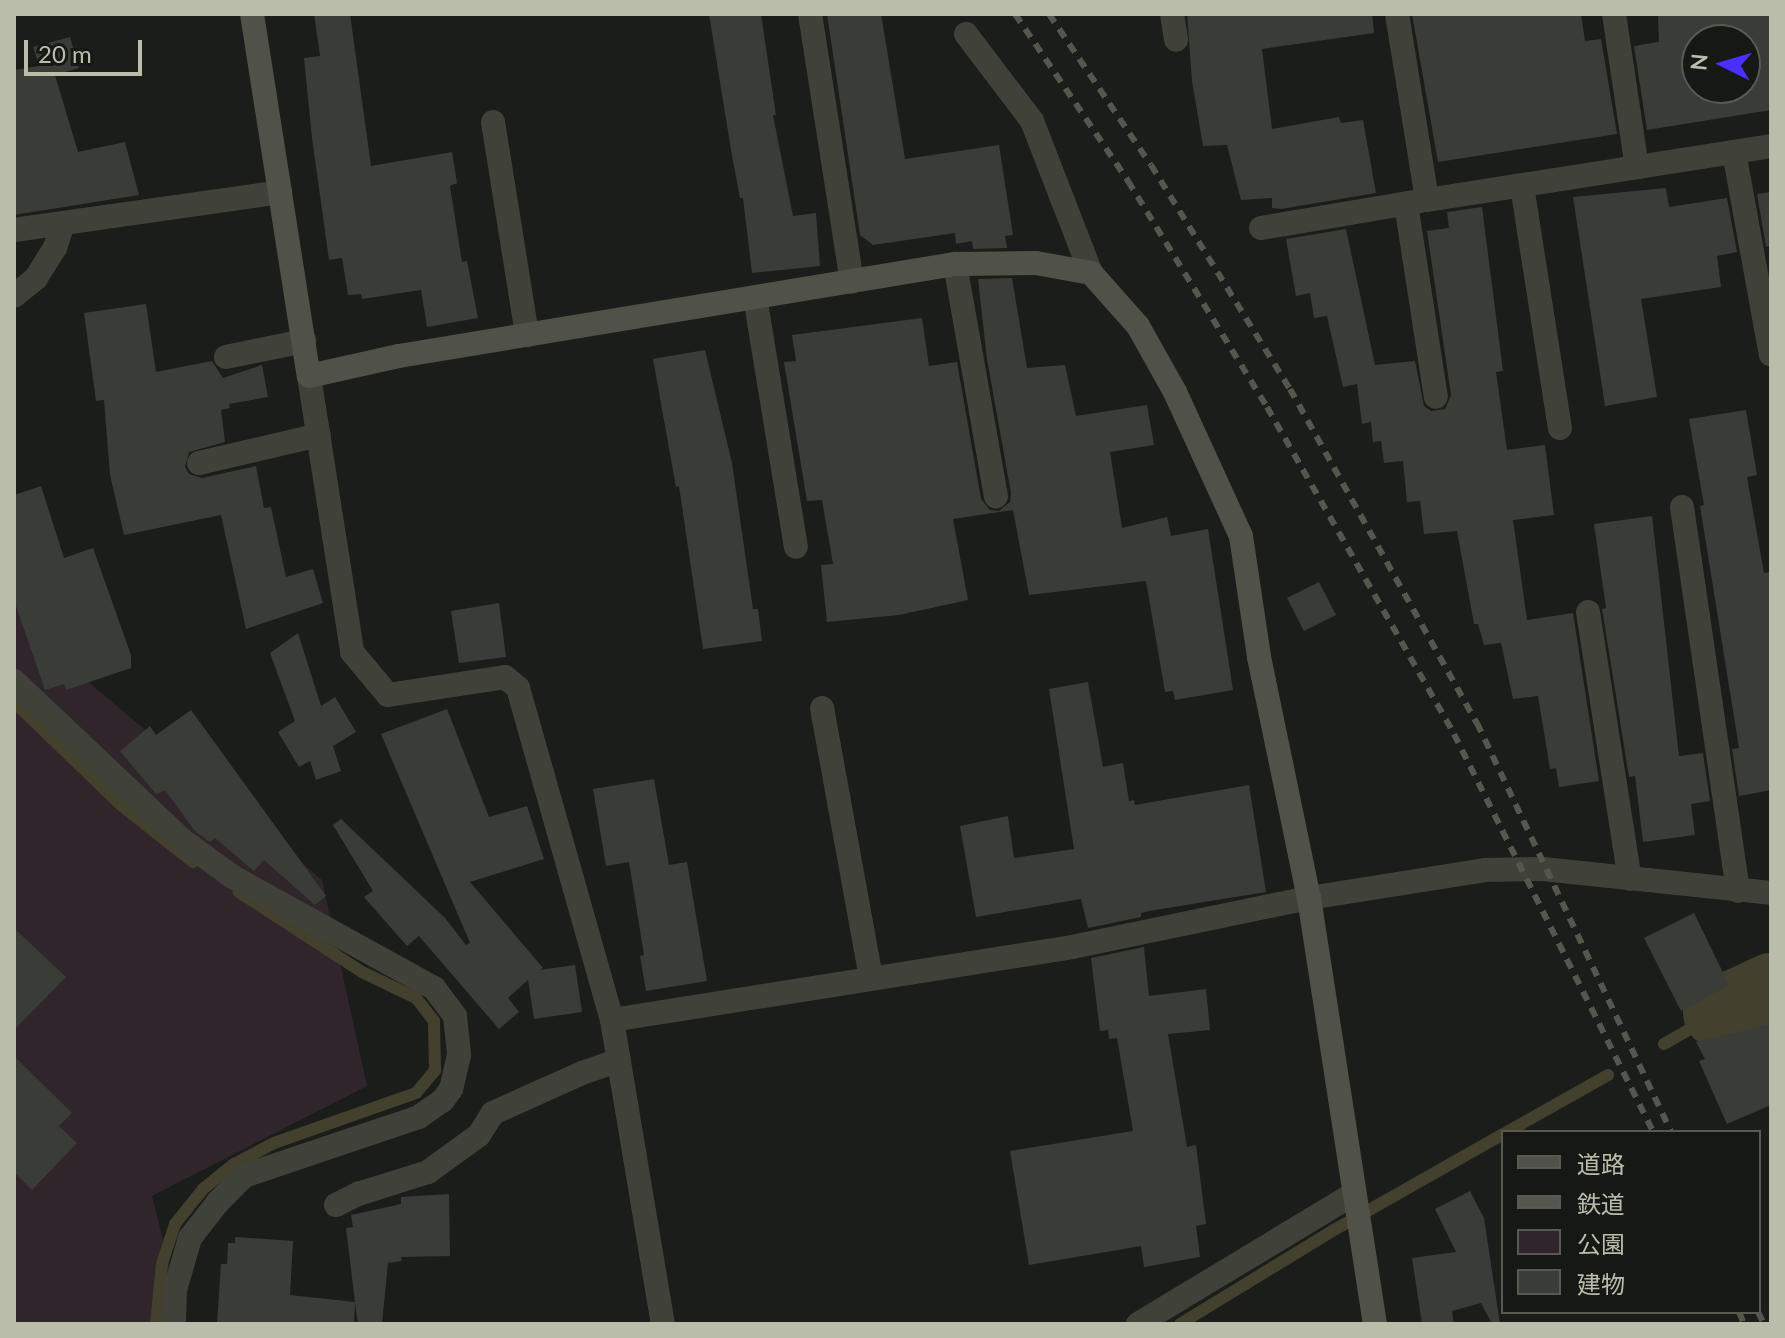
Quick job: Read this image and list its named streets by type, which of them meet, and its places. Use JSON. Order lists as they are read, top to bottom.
{
  "legend": [
    "道路",
    "鉄道",
    "公園",
    "建物"
  ],
  "scale_bar": "20 m",
  "north": "left"
}
